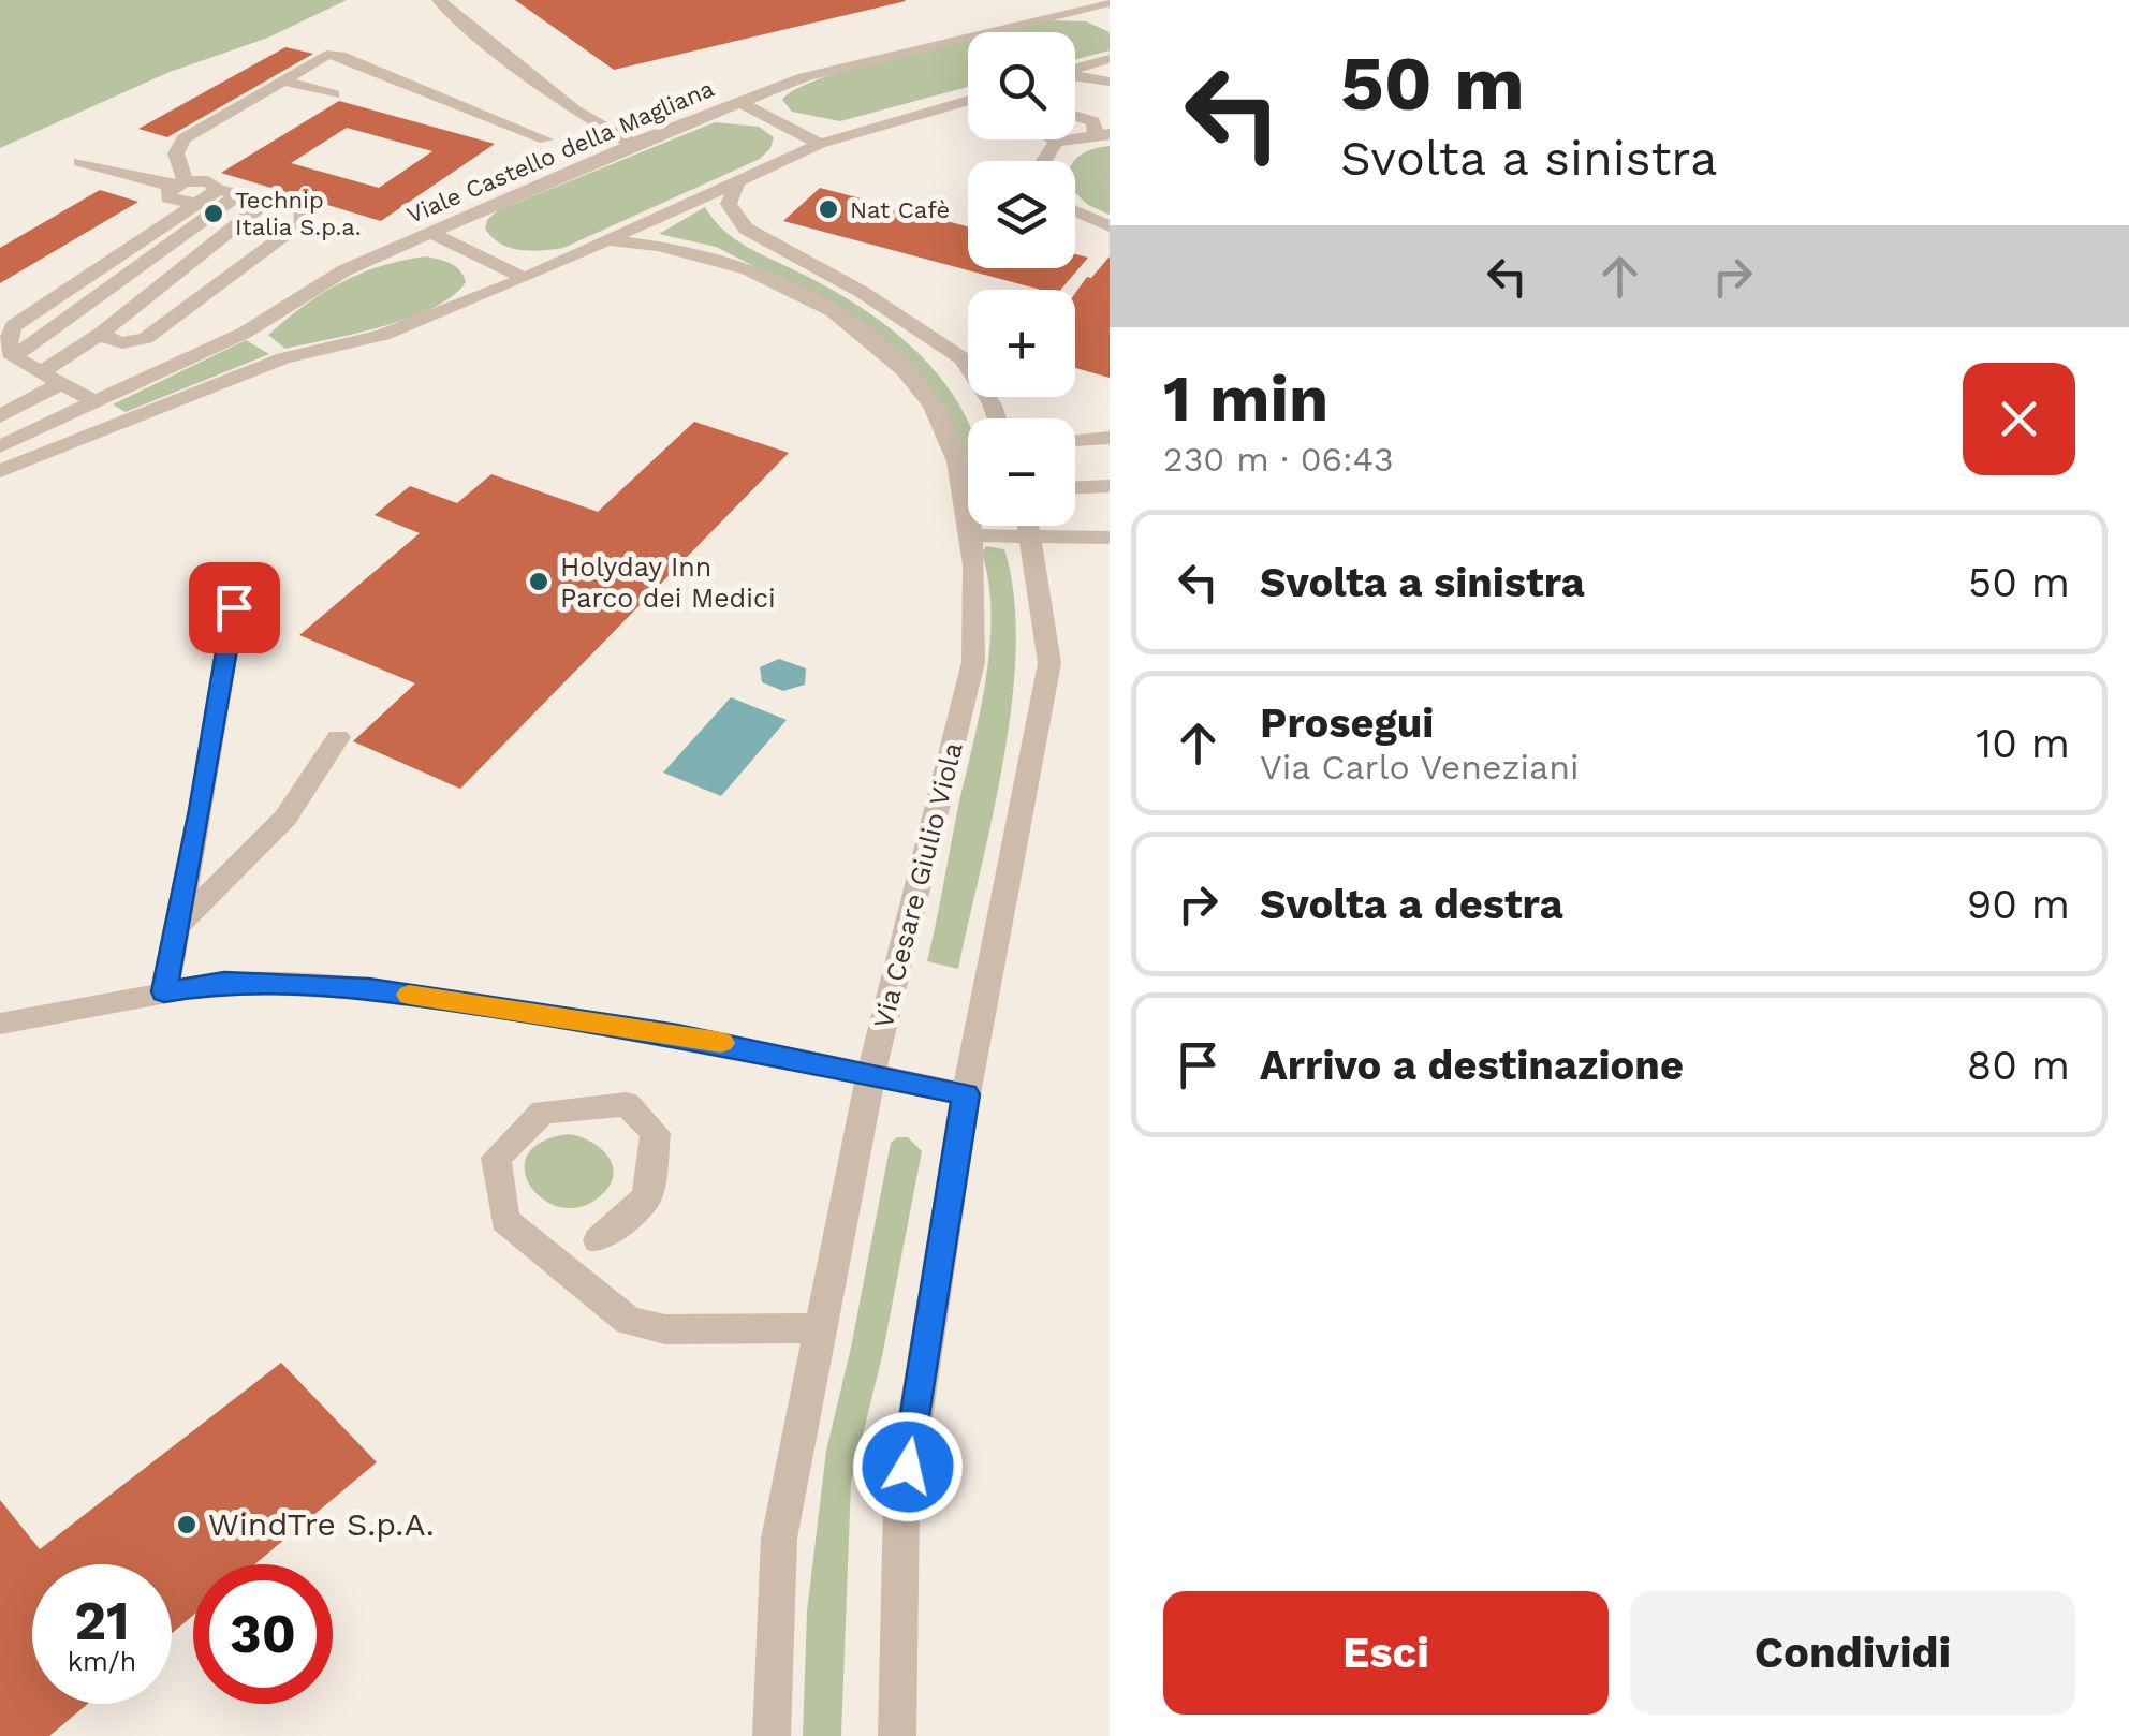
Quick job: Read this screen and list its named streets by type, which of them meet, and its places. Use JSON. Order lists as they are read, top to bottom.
{
  "streets": {
    "street": ["Viale Castello della Magliana", "Via Cesare Giulio Viola"]
  },
  "places": [
    "Nat Cafè",
    "Technip Italia S.p.a.",
    "Holyday Inn Parco dei Medici",
    "WindTre S.p.A."
  ],
  "page": {
    "turn": ["50 m", "Svolta a sinistra"],
    "map_buttons": ["+", "−"],
    "heading": ["1 min", "230 m · 06:43"],
    "list": [
      {
        "name": "Svolta a sinistra",
        "value": "50 m"
      },
      {
        "name": "Prosegui",
        "note": "Via Carlo Veneziani",
        "value": "10 m"
      },
      {
        "name": "Svolta a destra",
        "value": "90 m"
      },
      {
        "name": "Arrivo a destinazione",
        "value": "80 m"
      }
    ],
    "speed": "21 km/h",
    "limit": "30",
    "buttons": ["Esci", "Condividi"]
  }
}
